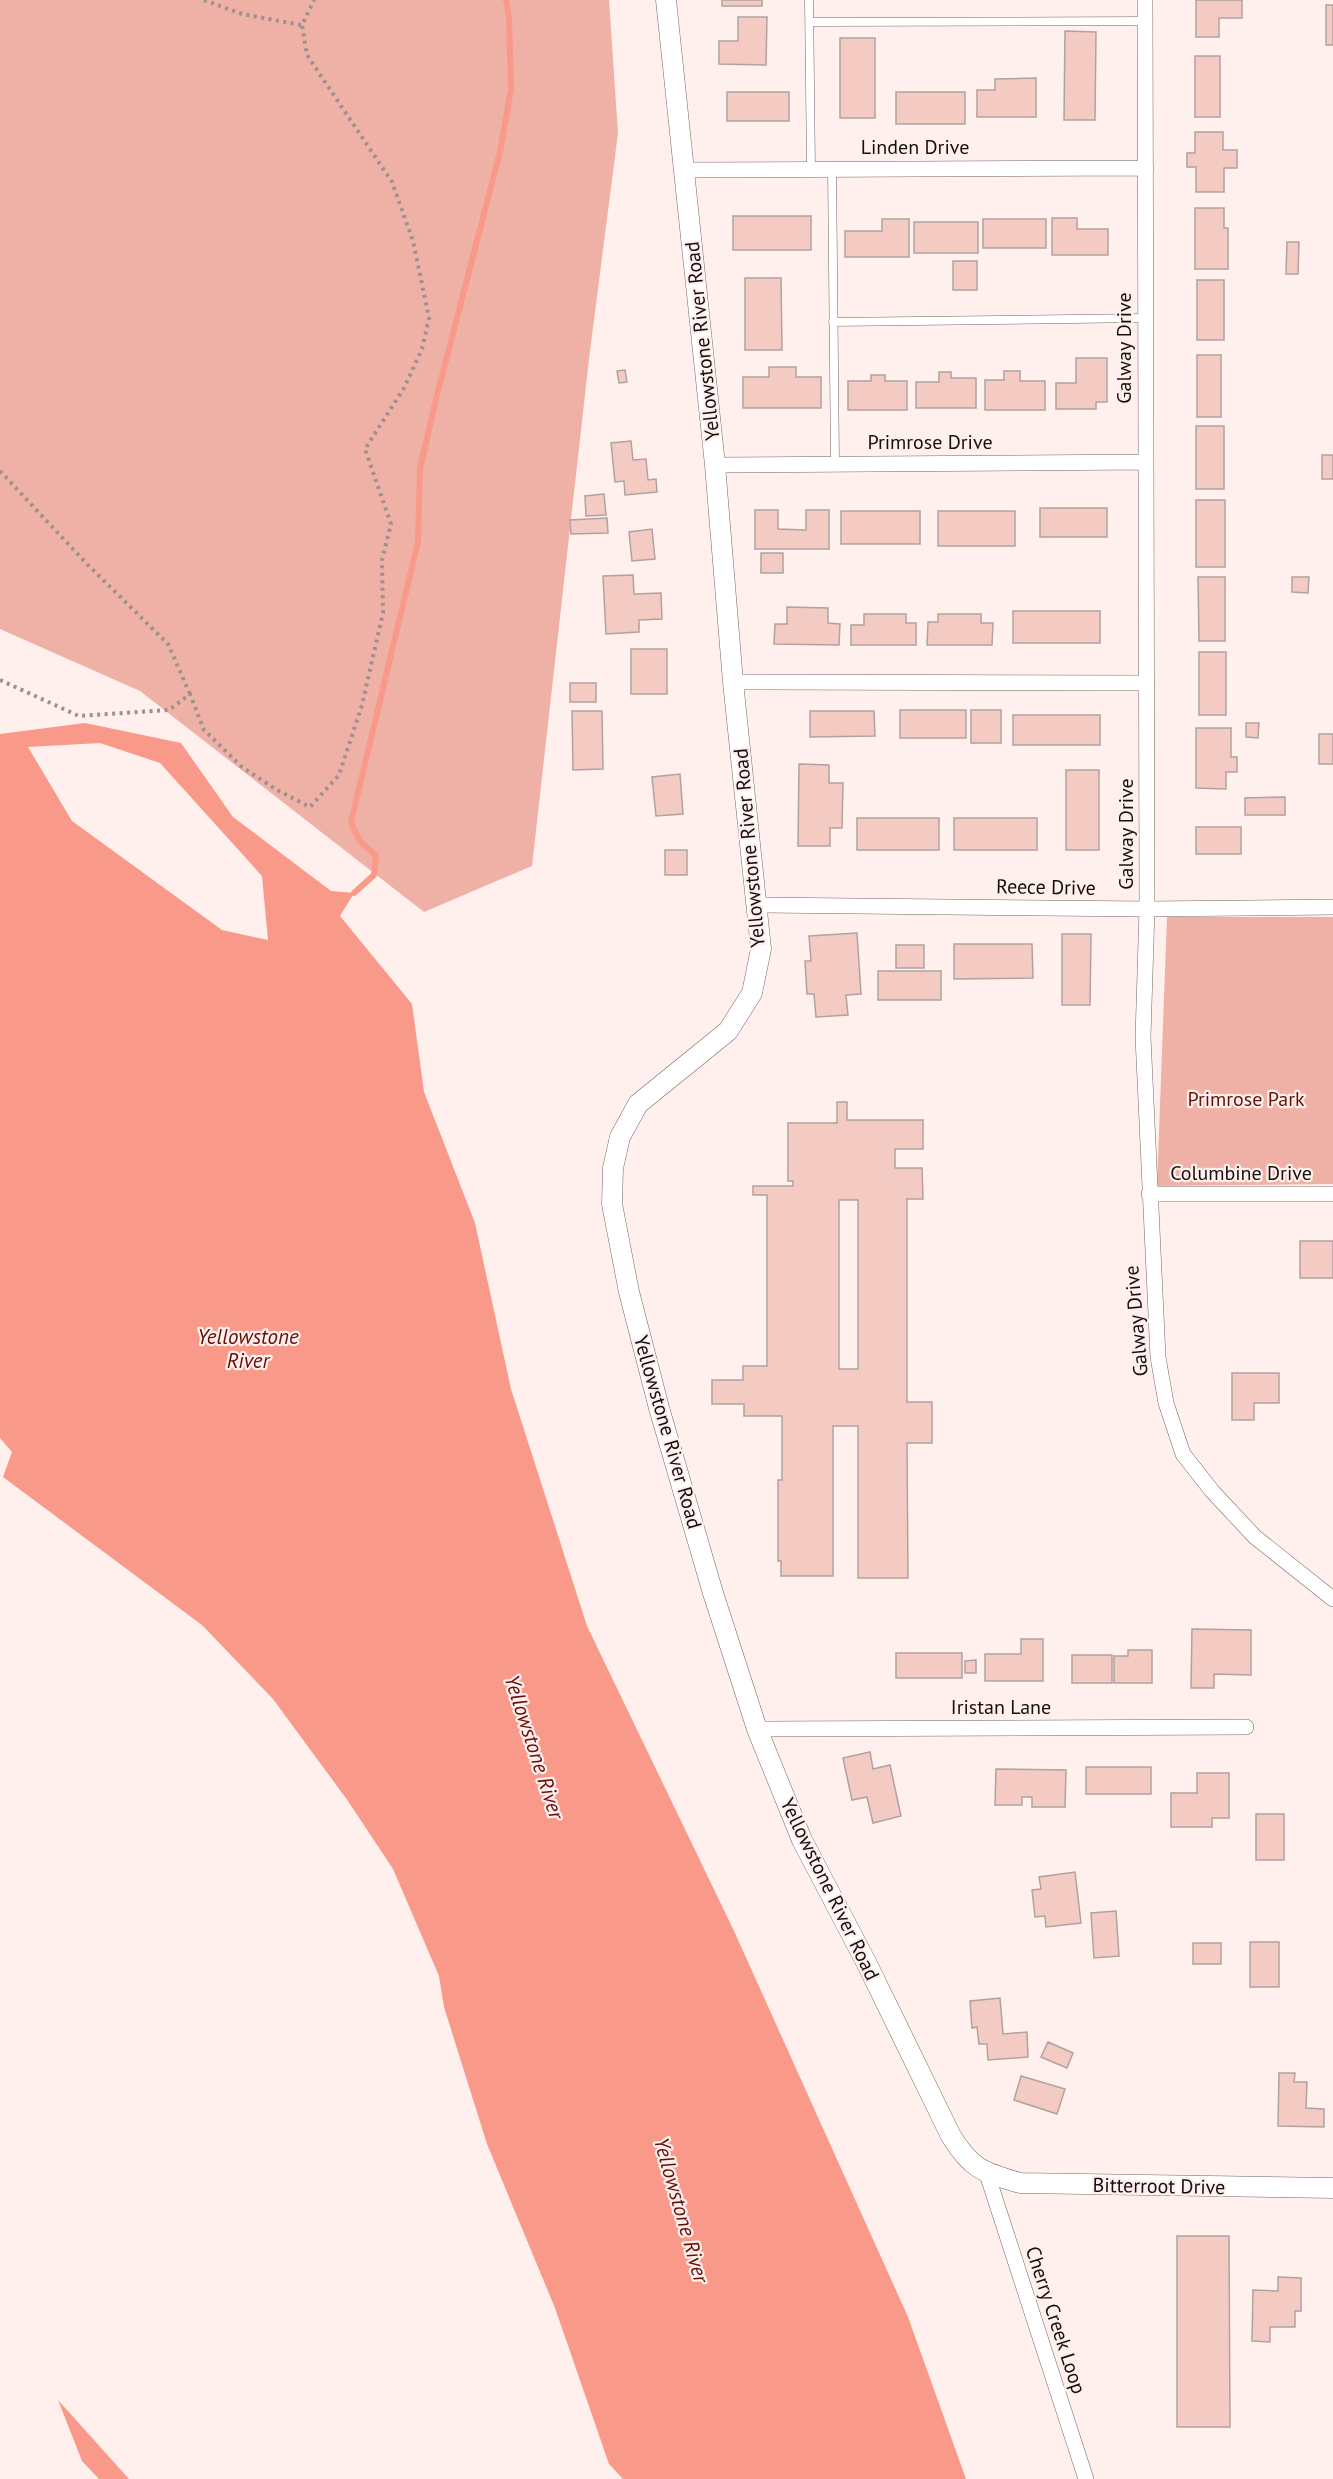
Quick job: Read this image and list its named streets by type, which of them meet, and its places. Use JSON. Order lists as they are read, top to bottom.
{
  "streets": {
    "street": [
      "Linden Drive",
      "Yellowstone River Road",
      "Galway Drive",
      "Primrose Drive",
      "Reece Drive",
      "Columbine Drive",
      "Iristan Lane",
      "Bitterroot Drive",
      "Cherry Creek Loop"
    ]
  },
  "crossings": [
    ["Linden Drive", "Yellowstone River Road"],
    ["Linden Drive", "Galway Drive"],
    ["Yellowstone River Road", "Primrose Drive"],
    ["Yellowstone River Road", "Reece Drive"],
    ["Yellowstone River Road", "Iristan Lane"],
    ["Yellowstone River Road", "Bitterroot Drive"],
    ["Yellowstone River Road", "Cherry Creek Loop"],
    ["Galway Drive", "Primrose Drive"],
    ["Galway Drive", "Reece Drive"],
    ["Galway Drive", "Columbine Drive"],
    ["Bitterroot Drive", "Cherry Creek Loop"]
  ],
  "water": ["Yellowstone River"],
  "parks": ["Primrose Park"]
}
